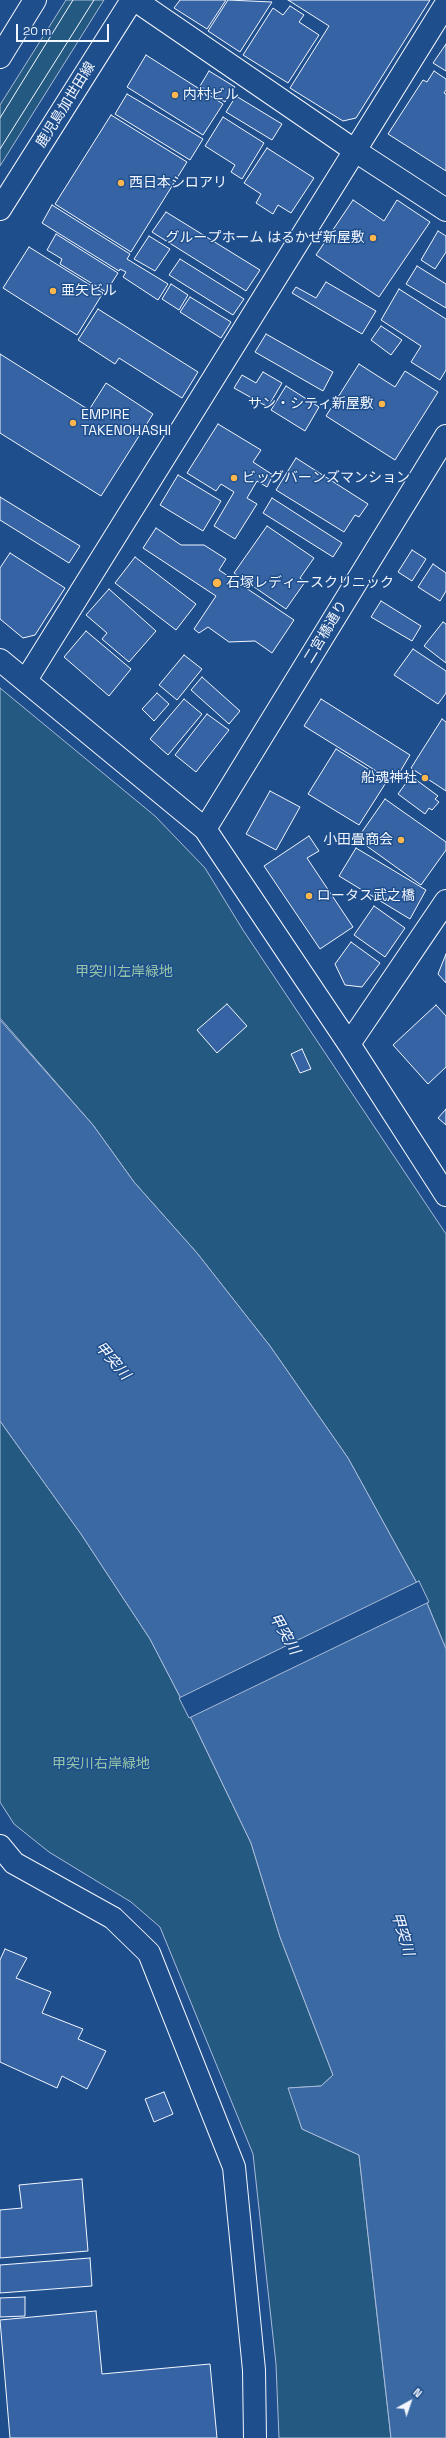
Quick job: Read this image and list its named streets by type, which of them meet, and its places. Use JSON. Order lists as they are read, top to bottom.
{
  "streets": {
    "street": ["鹿児島加世田線", "二宮橋通り"]
  },
  "water": ["甲突川"],
  "parks": ["甲突川左岸緑地", "甲突川右岸緑地"],
  "places": [
    "内村ビル",
    "西日本シロアリ",
    "グループホーム はるかぜ新屋敷",
    "亜矢ビル",
    "サン・シティ新屋敷",
    "EMPIRE TAKENOHASHI",
    "ビッグバーンズマンション",
    "石塚レディースクリニック",
    "船魂神社",
    "小田畳商会",
    "ロータス武之橋"
  ],
  "scale_bar": "20 m",
  "north": "top right"
}
